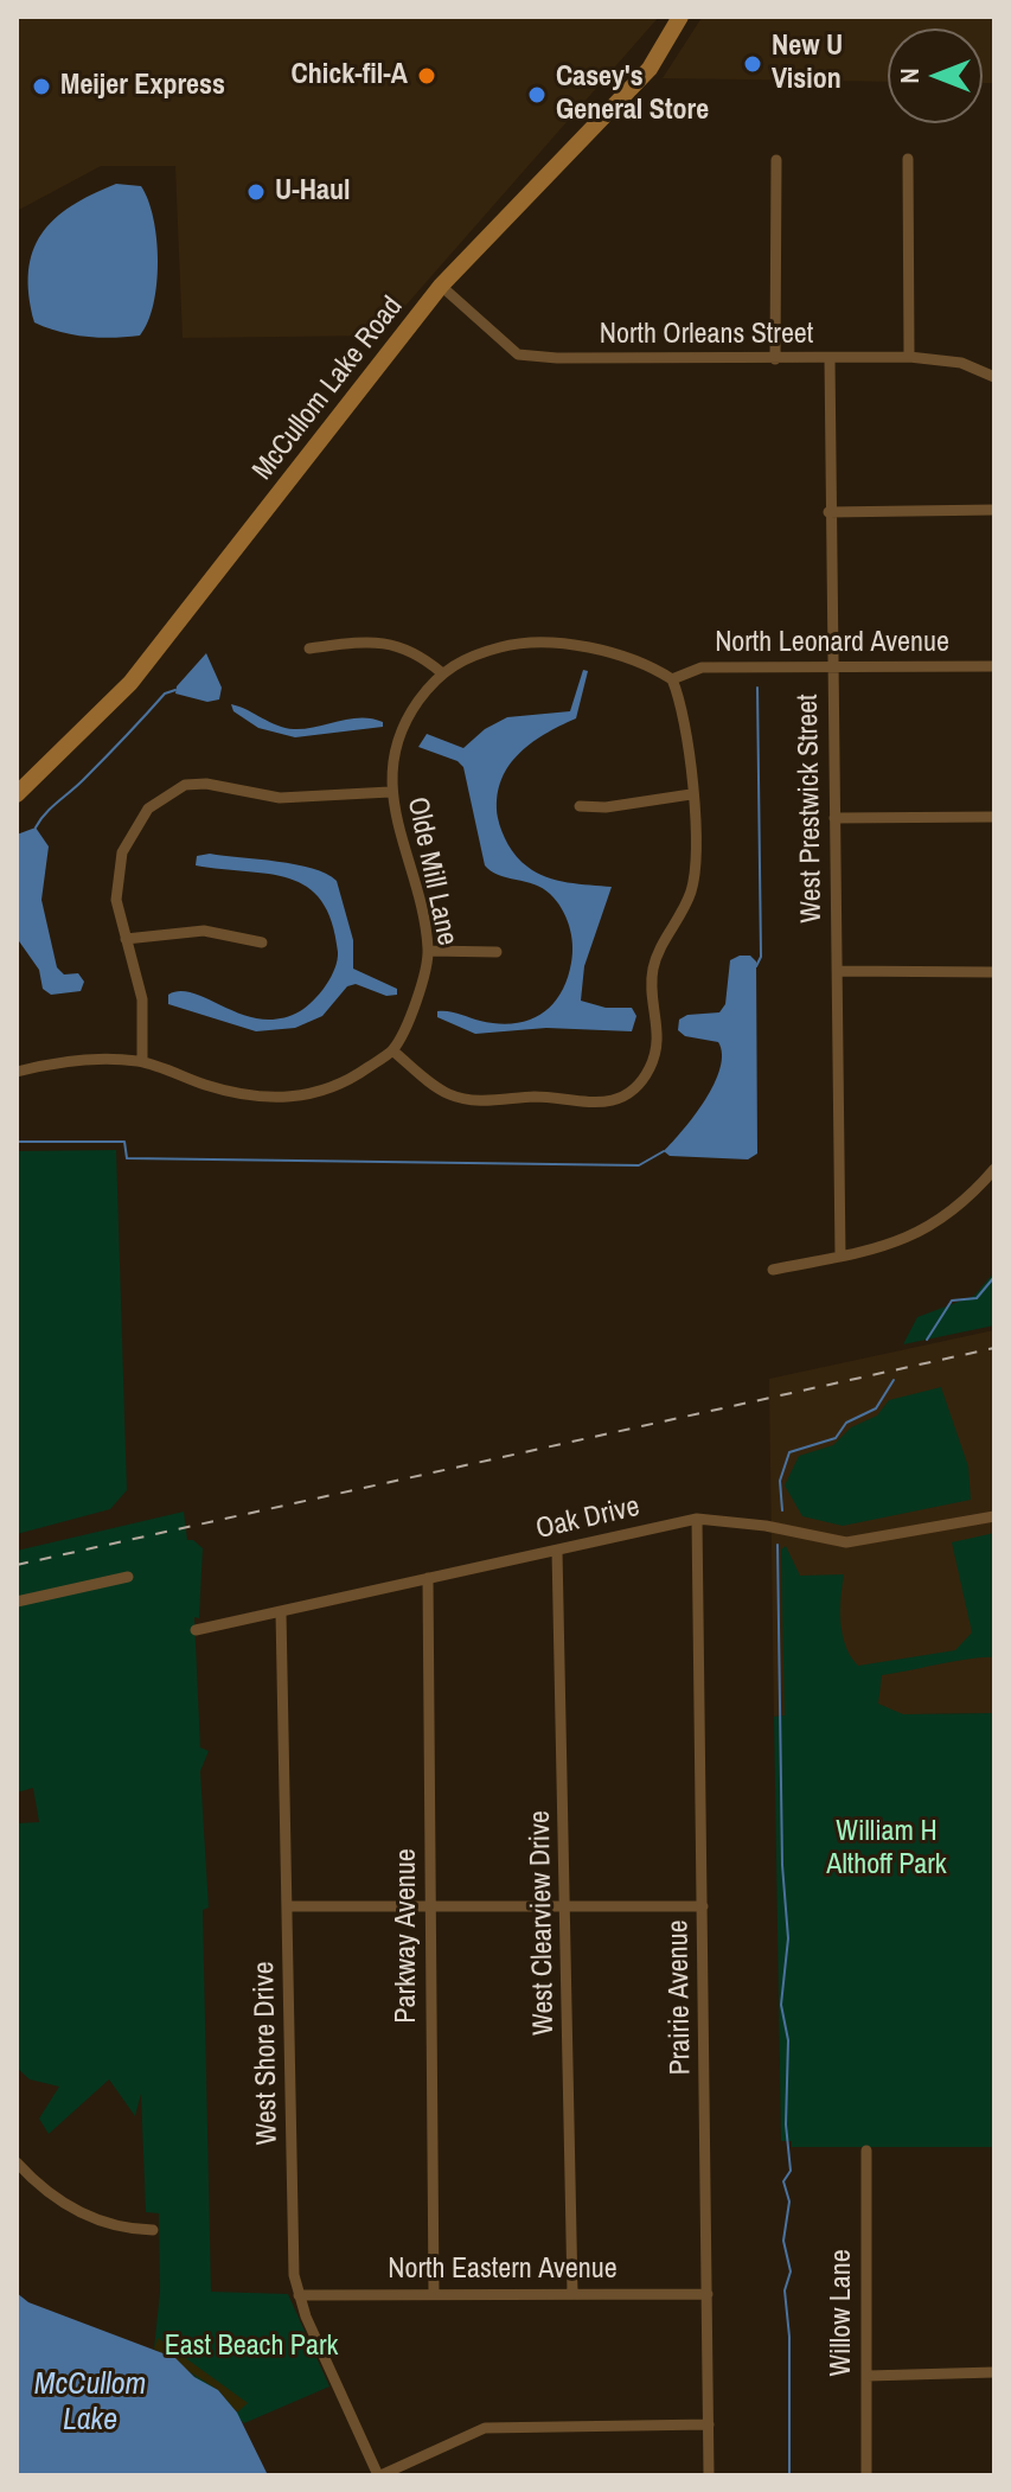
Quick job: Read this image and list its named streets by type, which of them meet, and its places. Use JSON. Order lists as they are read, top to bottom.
{
  "streets": {
    "street": [
      "North Orleans Street",
      "McCullom Lake Road",
      "North Leonard Avenue",
      "West Prestwick Street",
      "Olde Mill Lane",
      "Oak Drive",
      "West Clearview Drive",
      "Parkway Avenue",
      "Prairie Avenue",
      "West Shore Drive",
      "North Eastern Avenue",
      "Willow Lane"
    ]
  },
  "crossings": [
    ["North Orleans Street", "McCullom Lake Road"],
    ["North Orleans Street", "West Prestwick Street"],
    ["North Leonard Avenue", "West Prestwick Street"],
    ["North Leonard Avenue", "Olde Mill Lane"],
    ["Oak Drive", "West Clearview Drive"],
    ["Oak Drive", "Parkway Avenue"],
    ["Oak Drive", "Prairie Avenue"],
    ["Oak Drive", "West Shore Drive"],
    ["West Clearview Drive", "North Eastern Avenue"],
    ["Parkway Avenue", "North Eastern Avenue"],
    ["Prairie Avenue", "North Eastern Avenue"],
    ["West Shore Drive", "North Eastern Avenue"]
  ],
  "water": ["McCullom Lake"],
  "parks": ["William H Althoff Park", "East Beach Park"],
  "places": [
    "New U Vision",
    "Chick-fil-A",
    "Meijer Express",
    "Casey's General Store",
    "U-Haul"
  ],
  "north": "left"
}
